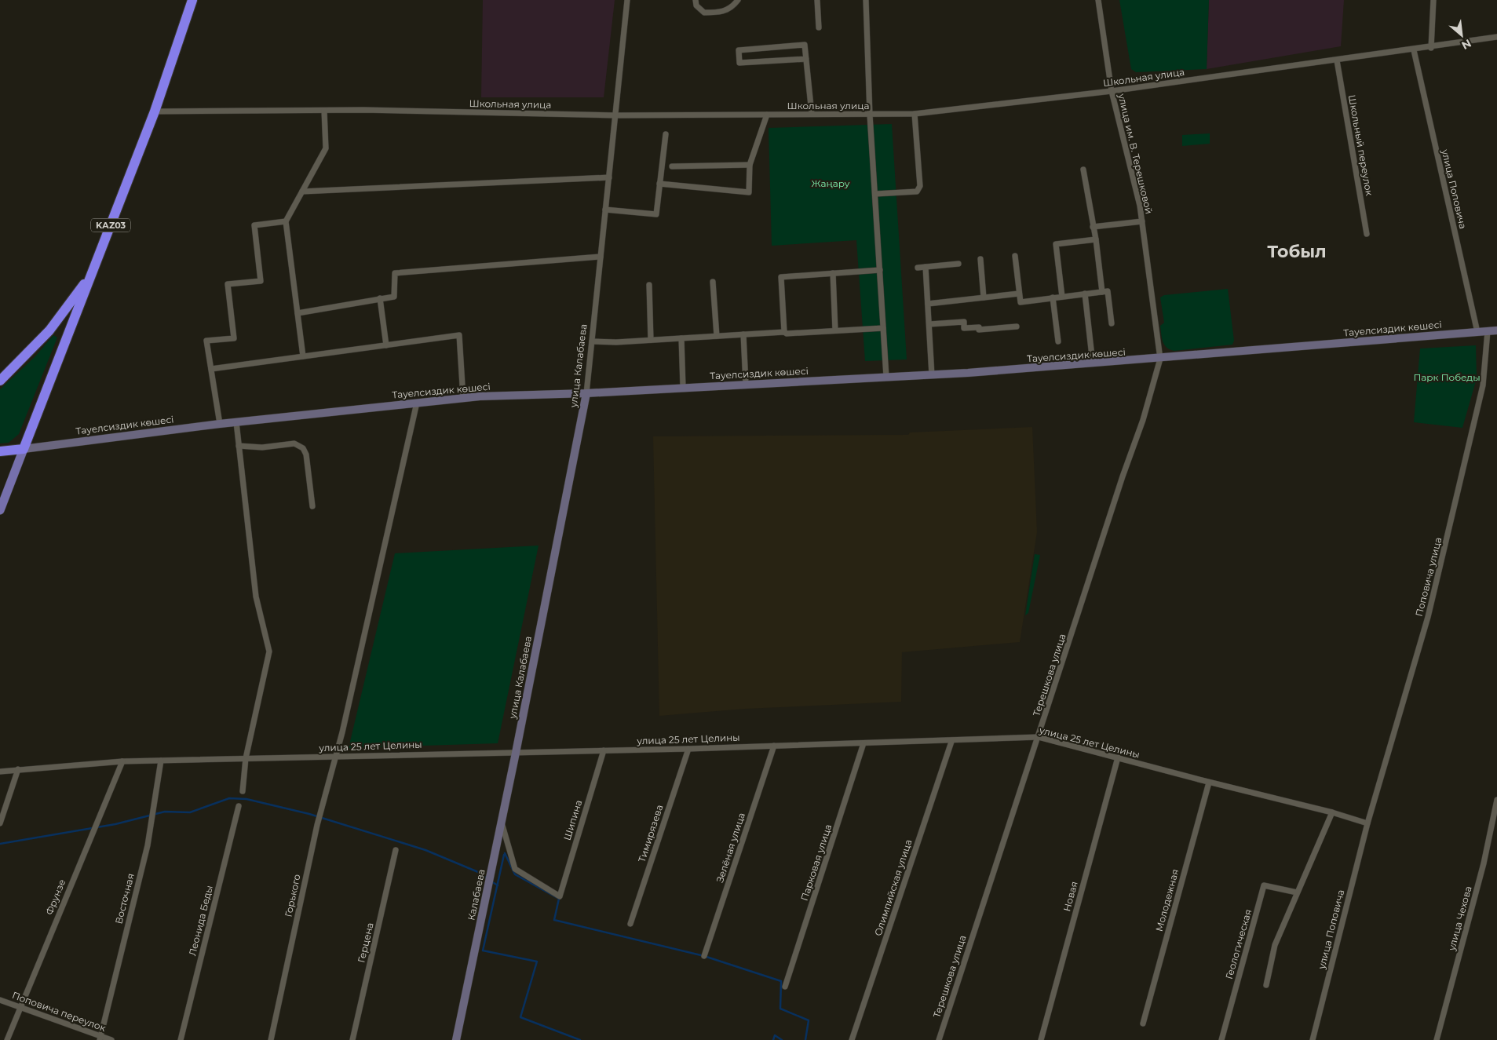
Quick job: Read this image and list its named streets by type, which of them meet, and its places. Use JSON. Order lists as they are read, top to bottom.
{
  "streets": {
    "highway": ["KАZ03"],
    "street": [
      "Школьная улица",
      "Школьный переулок",
      "улица им. В. Терешковой",
      "улица Поповича",
      "Тауелсиздик көшесі",
      "улица Калабаева",
      "Поповича улица",
      "Терешкова улица",
      "улица 25 лет Целины",
      "Шипина",
      "Тимирязева",
      "Зелёная улица",
      "Парковая улица",
      "Олимпийская улица",
      "Калабаева",
      "Горького",
      "Новая",
      "Фрунзе",
      "Восточная",
      "Молодежная",
      "улица Чехова",
      "Леонида Беды",
      "Герцена",
      "Геологическая",
      "Поповича переулок"
    ]
  },
  "crossings": [
    ["Школьная улица", "Школьный переулок"],
    ["Школьная улица", "улица им. В. Терешковой"],
    ["Школьная улица", "улица Поповича"],
    ["Школьная улица", "KАZ03"],
    ["Школьная улица", "улица Калабаева"],
    ["улица им. В. Терешковой", "Тауелсиздик көшесі"],
    ["улица им. В. Терешковой", "Терешкова улица"],
    ["улица Поповича", "Тауелсиздик көшесі"],
    ["улица Поповича", "Поповича улица"],
    ["улица Поповича", "улица 25 лет Целины"],
    ["KАZ03", "Тауелсиздик көшесі"],
    ["Тауелсиздик көшесі", "улица Калабаева"],
    ["Тауелсиздик көшесі", "Поповича улица"],
    ["Тауелсиздик көшесі", "Терешкова улица"],
    ["Тауелсиздик көшесі", "Горького"],
    ["улица Калабаева", "улица 25 лет Целины"],
    ["улица Калабаева", "Калабаева"],
    ["Поповича улица", "улица 25 лет Целины"],
    ["Терешкова улица", "улица 25 лет Целины"],
    ["улица 25 лет Целины", "Шипина"],
    ["улица 25 лет Целины", "Тимирязева"],
    ["улица 25 лет Целины", "Зелёная улица"],
    ["улица 25 лет Целины", "Парковая улица"],
    ["улица 25 лет Целины", "Олимпийская улица"],
    ["улица 25 лет Целины", "Калабаева"],
    ["улица 25 лет Целины", "Горького"],
    ["улица 25 лет Целины", "Новая"],
    ["улица 25 лет Целины", "Фрунзе"],
    ["улица 25 лет Целины", "Восточная"],
    ["улица 25 лет Целины", "Молодежная"],
    ["Шипина", "Калабаева"],
    ["Фрунзе", "Поповича переулок"],
    ["Восточная", "Поповича переулок"]
  ],
  "districts": ["Тобыл"],
  "parks": ["Жаңару", "Парк Победы"],
  "north": "bottom right"
}
